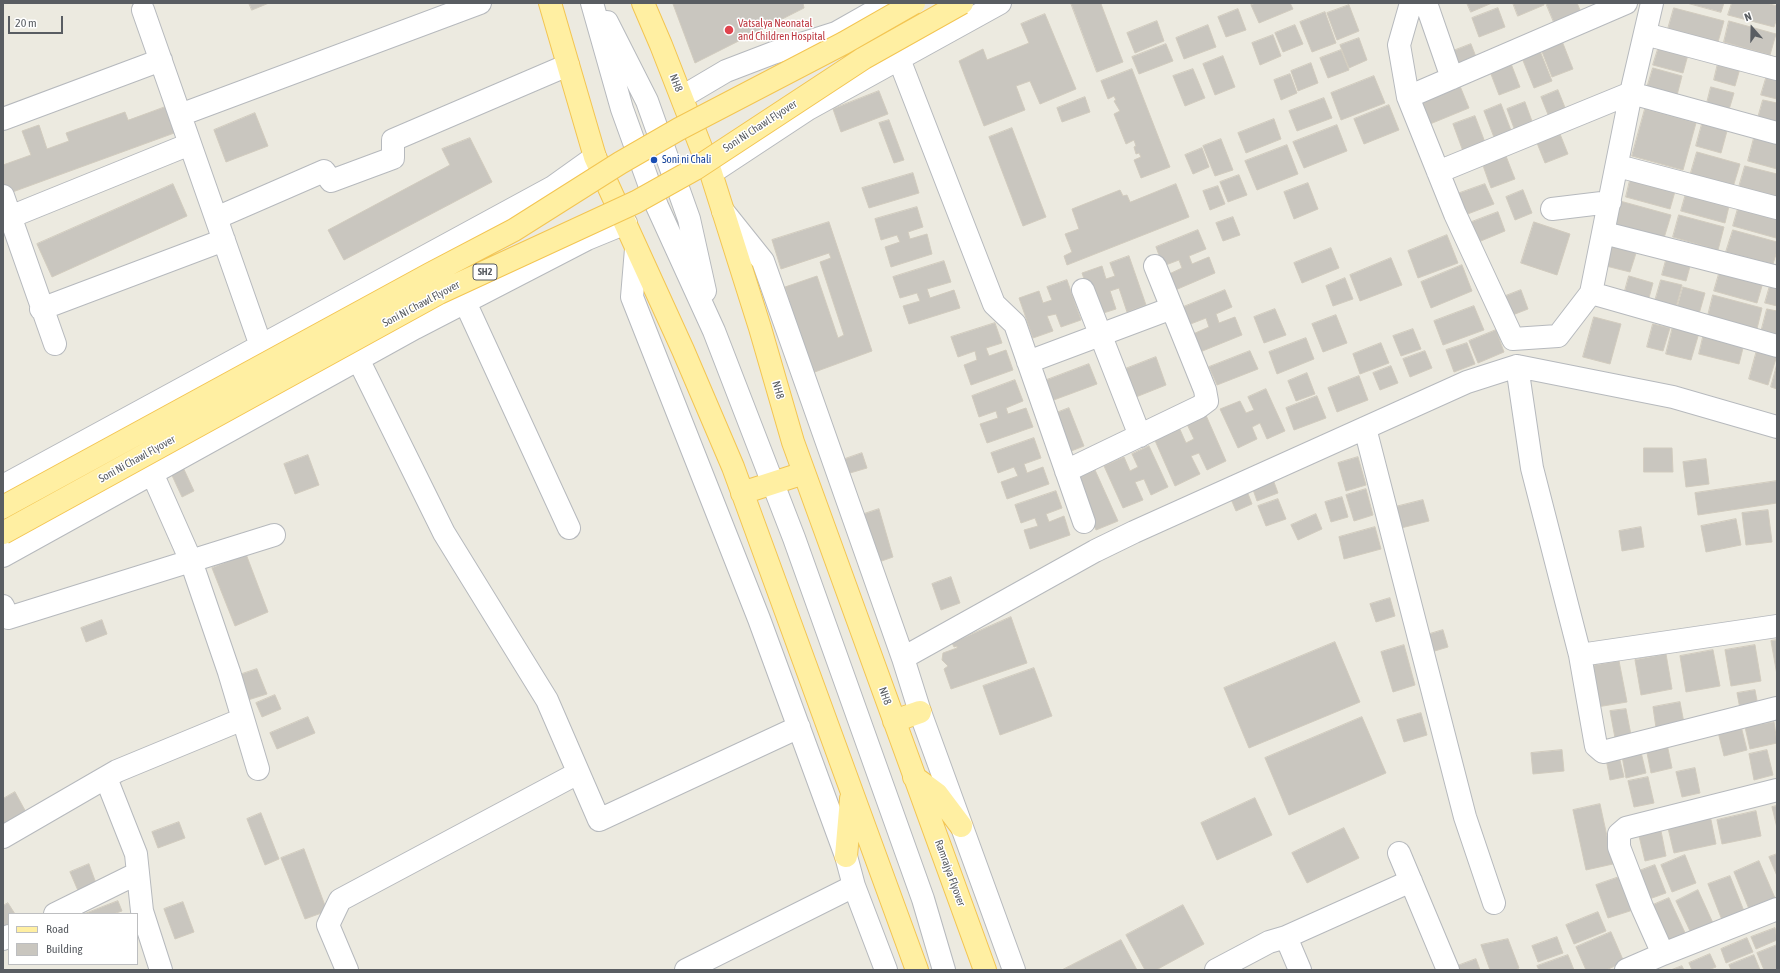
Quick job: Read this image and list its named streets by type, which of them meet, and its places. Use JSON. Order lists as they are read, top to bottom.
{
  "streets": {
    "main road": [
      "NH8",
      "Soni Ni Chawl Flyover",
      "SH2",
      "Ramrajya Flyover"
    ]
  },
  "crossings": [
    ["NH8", "Ramrajya Flyover"]
  ],
  "places": ["Vatsalya Neonatal and Children Hospital", "Soni ni Chali"],
  "legend": ["Road", "Building"],
  "scale_bar": "20 m",
  "north": "top"
}
